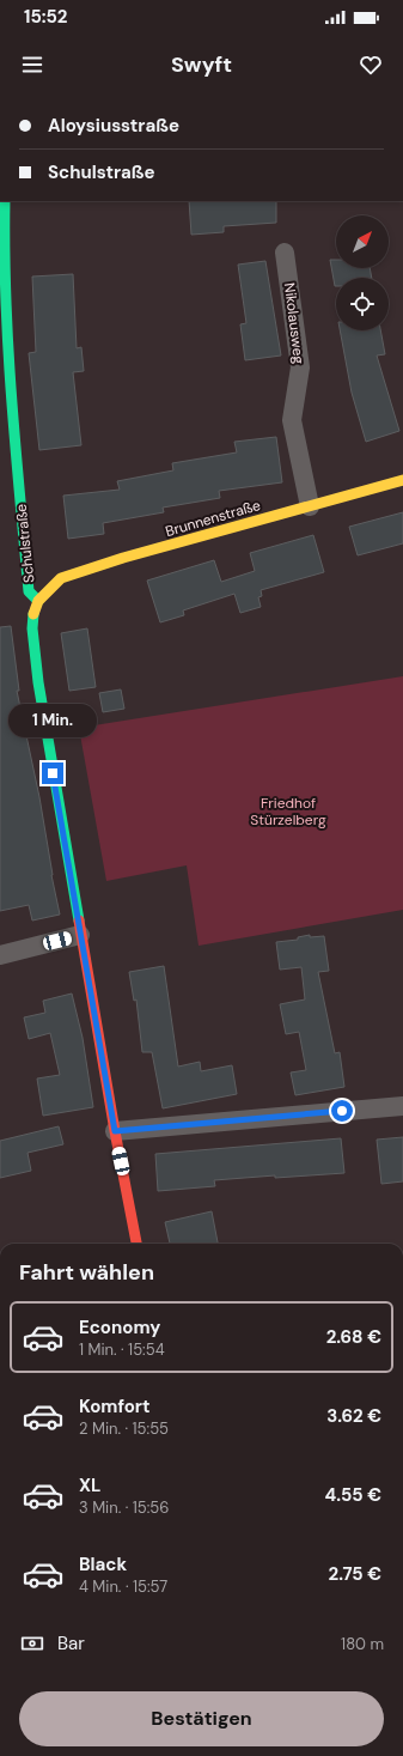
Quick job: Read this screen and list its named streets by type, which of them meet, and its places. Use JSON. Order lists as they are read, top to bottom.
{
  "streets": {
    "street": ["Nikolausweg", "Brunnenstraße", "Schulstraße"]
  },
  "crossings": [
    ["Nikolausweg", "Brunnenstraße"],
    ["Brunnenstraße", "Schulstraße"]
  ],
  "parks": ["Friedhof Stürzelberg"],
  "north": "top right",
  "page": {
    "status": "15:52",
    "header": "Swyft",
    "banner": ["Aloysiusstraße", "Schulstraße"],
    "bubble": "1 Min.",
    "heading": "Fahrt wählen",
    "list": [
      {
        "name": "Economy",
        "note": "1 Min. · 15:54",
        "value": "2.68 €"
      },
      {
        "name": "Komfort",
        "note": "2 Min. · 15:55",
        "value": "3.62 €"
      },
      {
        "name": "XL",
        "note": "3 Min. · 15:56",
        "value": "4.55 €"
      },
      {
        "name": "Black",
        "note": "4 Min. · 15:57",
        "value": "2.75 €"
      }
    ],
    "pay": ["Bar", "180 m"],
    "buttons": "Bestätigen"
  }
}
